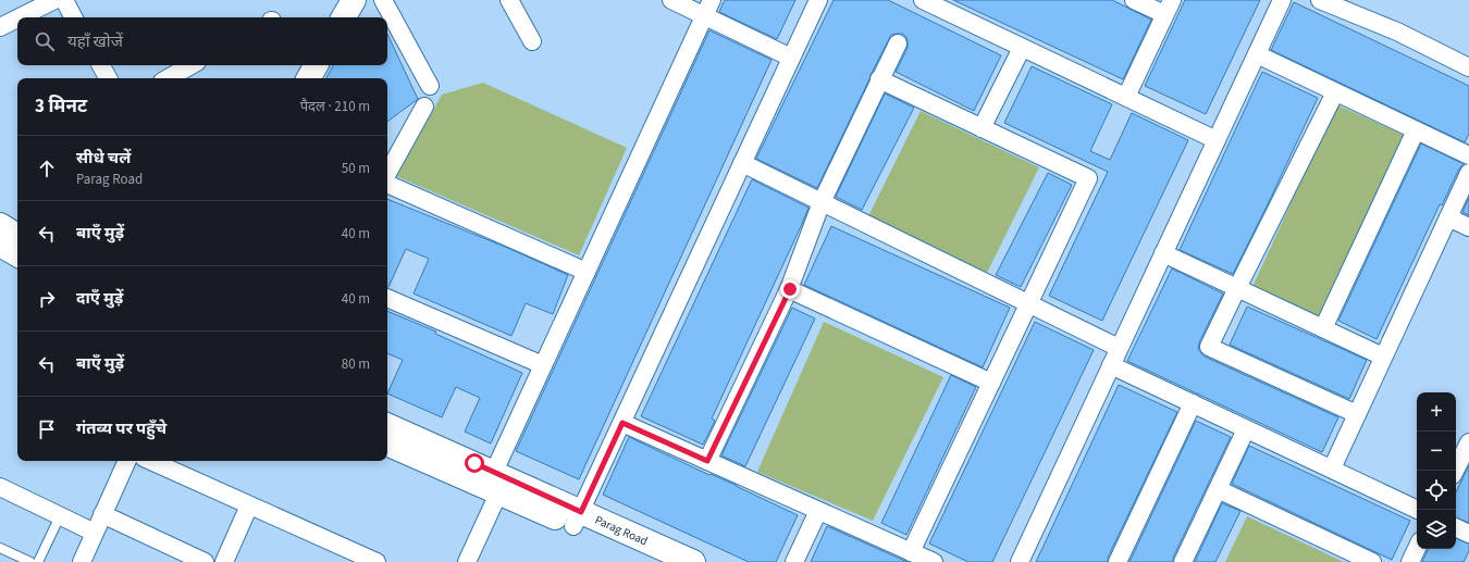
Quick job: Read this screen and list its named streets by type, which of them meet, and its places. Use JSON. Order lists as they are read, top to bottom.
{
  "streets": {
    "street": ["Parag Road"]
  },
  "page": {
    "search": "यहाँ खोजें",
    "heading": ["3 मिनट", "पैदल · 210 m"],
    "list": [
      ["सीधे चलें", "Parag Road", "50 m"],
      ["बाएँ मुड़ें", "40 m"],
      ["दाएँ मुड़ें", "40 m"],
      ["बाएँ मुड़ें", "80 m"],
      "गंतव्य पर पहुँचे"
    ],
    "map_buttons": ["+", "−"]
  }
}
